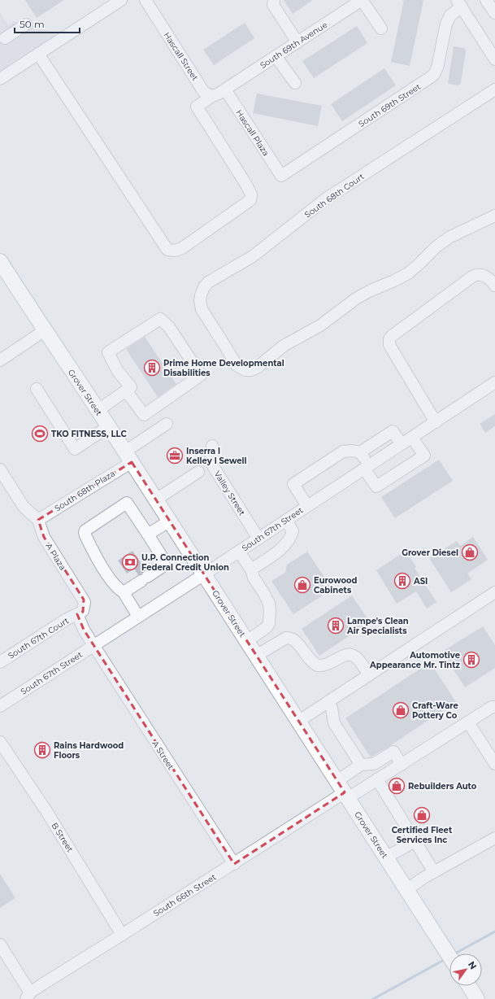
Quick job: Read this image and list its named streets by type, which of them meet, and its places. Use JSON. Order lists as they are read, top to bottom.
{
  "streets": {
    "main road": ["Grover Street"],
    "street": [
      "South 69th Avenue",
      "Hascall Street",
      "South 69th Street",
      "Hascall Plaza",
      "South 68th Court",
      "South 68th Plaza",
      "Valley Street",
      "South 67th Street",
      "A Plaza",
      "South 67th Court",
      "A Street",
      "B Street",
      "South 66th Street"
    ]
  },
  "crossings": [
    ["South 69th Avenue", "Hascall Plaza"],
    ["South 69th Street", "Hascall Plaza"],
    ["Grover Street", "South 68th Plaza"],
    ["Grover Street", "South 67th Street"],
    ["Grover Street", "South 66th Street"],
    ["South 68th Plaza", "A Plaza"],
    ["Valley Street", "South 67th Street"],
    ["South 67th Street", "A Street"],
    ["A Plaza", "South 67th Court"],
    ["A Street", "South 66th Street"],
    ["B Street", "South 66th Street"]
  ],
  "places": {
    "building": [
      "Prime Home Developmental Disabilities",
      "ASI",
      "Lampe's Clean Air Specialists",
      "Automotive Appearance Mr. Tintz",
      "Rains Hardwood Floors"
    ],
    "sports": ["TKO FITNESS, LLC"],
    "office": ["Inserra l Kelley l Sewell"],
    "shop": [
      "Grover Diesel",
      "Eurowood Cabinets",
      "Craft-Ware Pottery Co",
      "Rebuilders Auto",
      "Certified Fleet Services Inc"
    ],
    "bank": ["U.P. Connection Federal Credit Union"]
  },
  "scale_bar": "50 m",
  "north": "top right"
}
